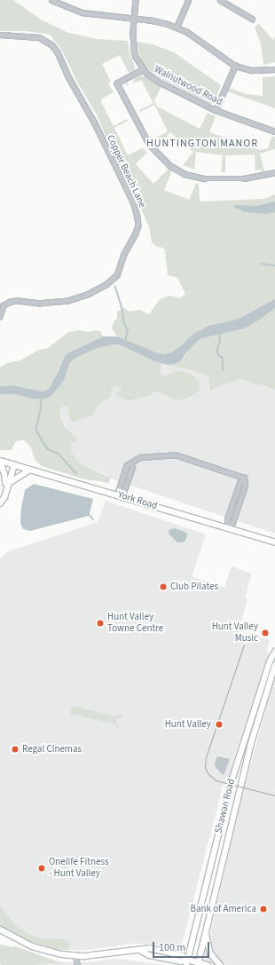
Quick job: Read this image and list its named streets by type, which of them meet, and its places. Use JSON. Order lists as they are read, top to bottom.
{
  "streets": {
    "main road": ["York Road", "Shawan Road"],
    "street": ["Walnutwood Road", "Copper Beach Lane"]
  },
  "districts": ["HUNTINGTON MANOR"],
  "places": [
    "Club Pilates",
    "Hunt Valley Towne Centre",
    "Hunt Valley Music",
    "Hunt Valley",
    "Regal Cinemas",
    "Onelife Fitness - Hunt Valley",
    "Bank of America"
  ],
  "scale_bar": "100 m"
}
